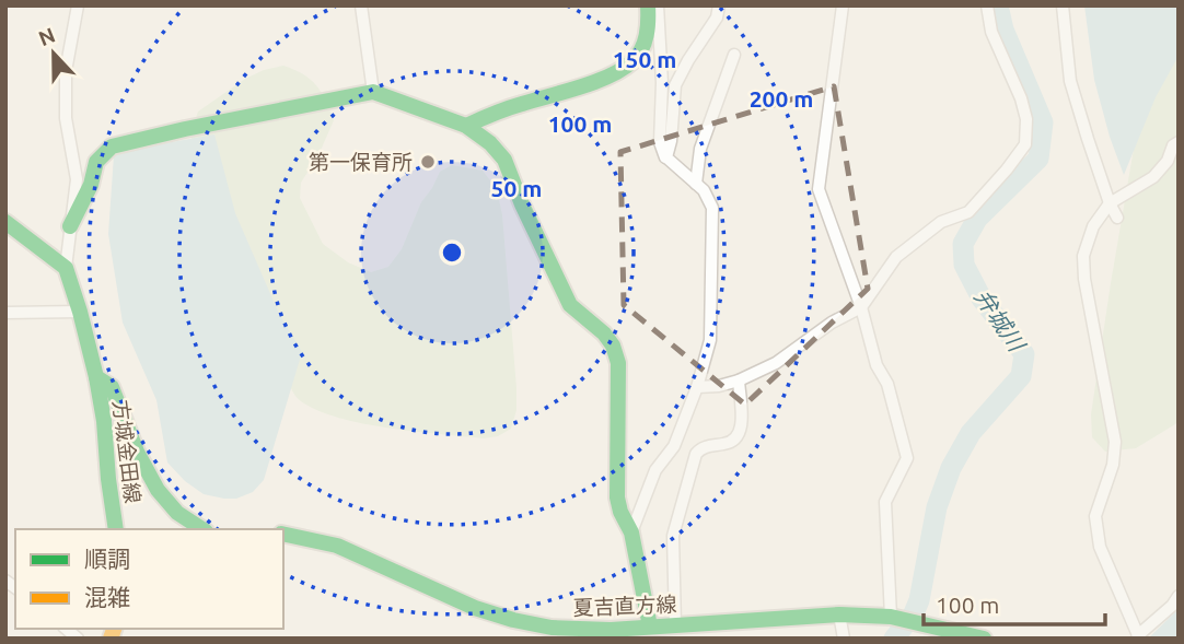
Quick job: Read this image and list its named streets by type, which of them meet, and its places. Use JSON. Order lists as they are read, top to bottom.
{
  "streets": {
    "main road": ["方城金田線", "夏吉直方線"]
  },
  "water": ["弁城川"],
  "places": ["第一保育所"],
  "legend": ["順調", "混雑"],
  "scale_bar": "100 m",
  "north": "top",
  "rings": [
    "150 m",
    "200 m",
    "100 m",
    "50 m"
  ]
}
